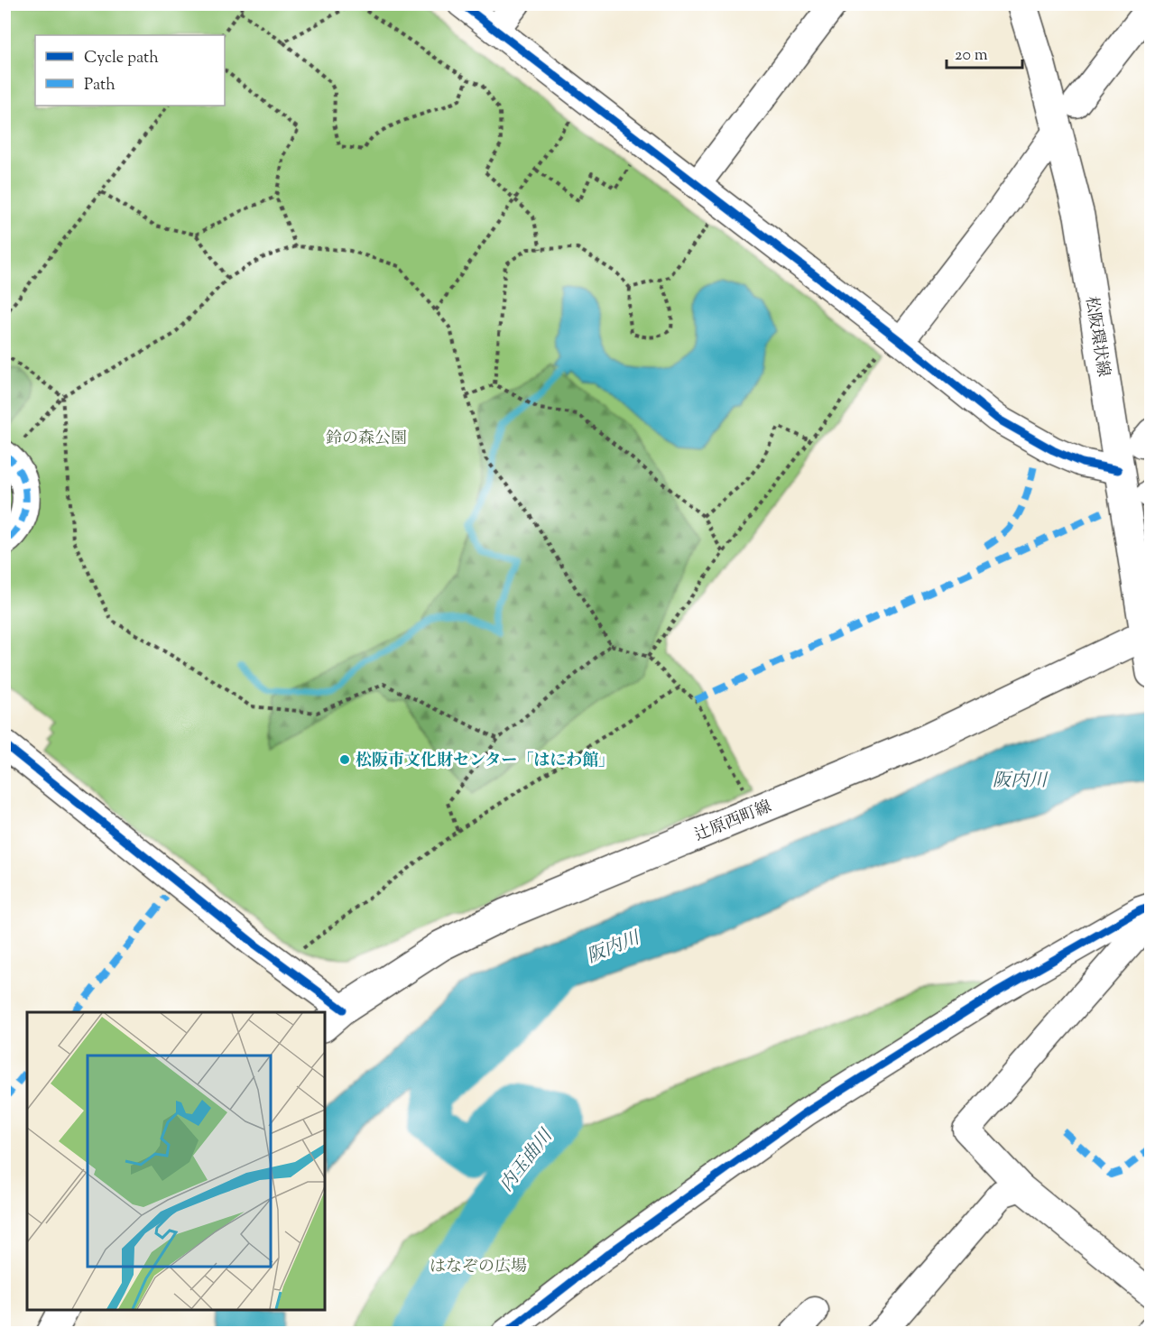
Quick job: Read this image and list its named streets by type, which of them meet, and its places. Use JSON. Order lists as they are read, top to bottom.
{
  "streets": {
    "main road": ["松阪環状線", "辻原西町線"]
  },
  "crossings": [
    ["松阪環状線", "辻原西町線"]
  ],
  "water": ["阪内川", "内玉曲川"],
  "parks": ["鈴の森公園", "はなぞの広場"],
  "places": ["松阪市文化財センター「はにわ館」"],
  "legend": ["Cycle path", "Path"],
  "scale_bar": "20 m"
}
